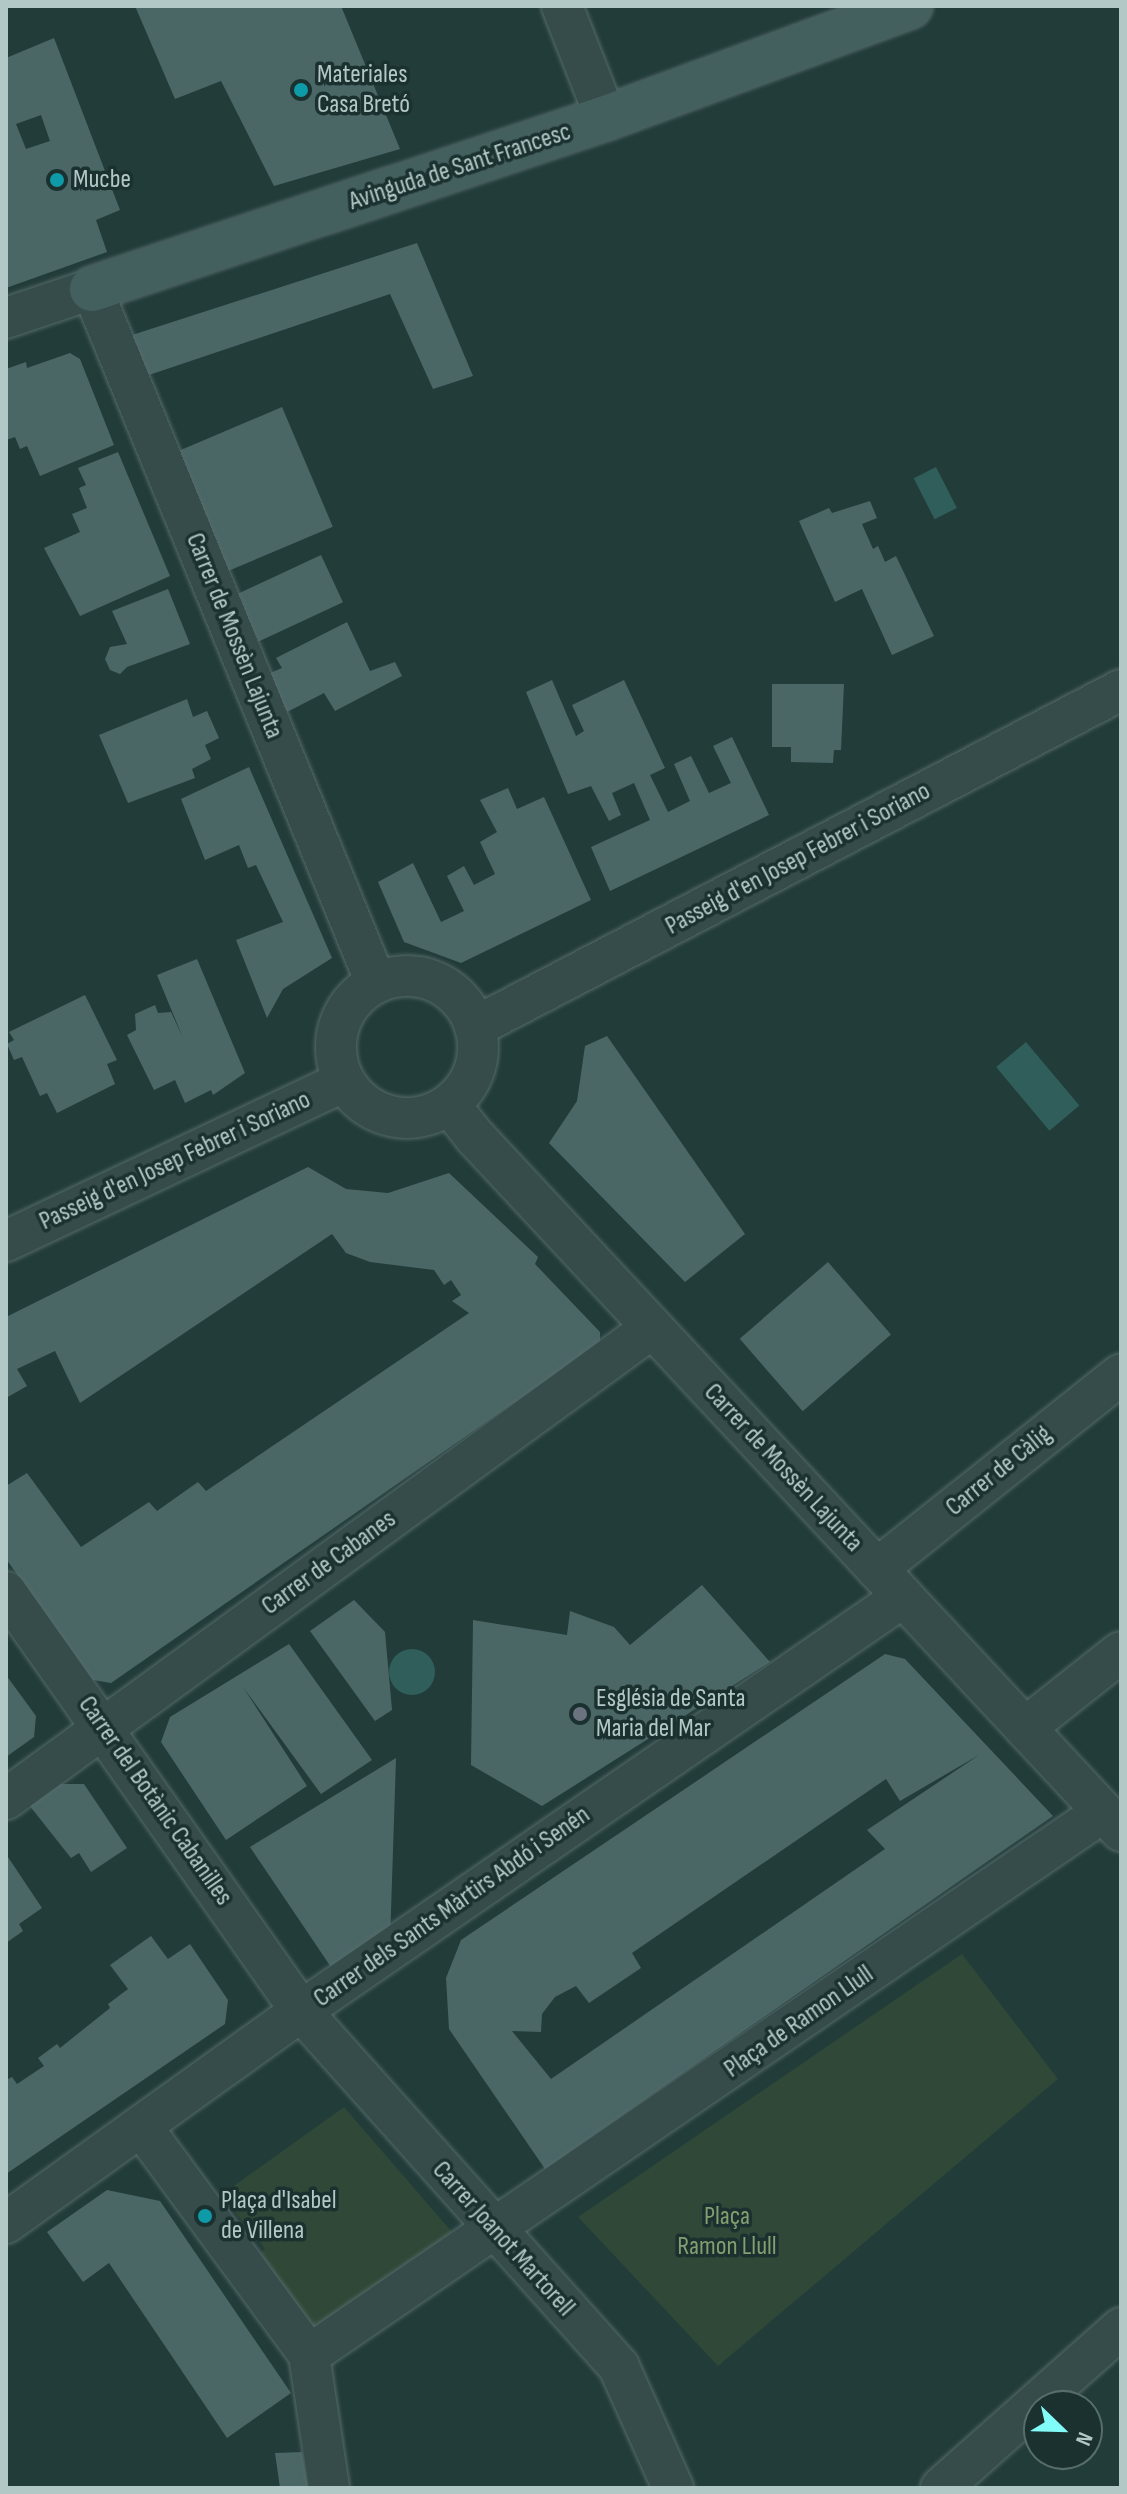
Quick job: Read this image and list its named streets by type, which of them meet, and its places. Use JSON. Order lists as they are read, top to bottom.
{
  "streets": {
    "street": [
      "Avinguda de Sant Francesc",
      "Carrer de Mossèn Lajunta",
      "Passeig d'en Josep Febrer i Soriano",
      "Carrer de Càlig",
      "Carrer de Cabanes",
      "Carrer del Botànic Cabanilles",
      "Carrer dels Sants Màrtirs Abdó i Senén",
      "Plaça de Ramon Llull",
      "Carrer Joanot Martorell"
    ]
  },
  "crossings": [
    ["Avinguda de Sant Francesc", "Carrer de Mossèn Lajunta"],
    ["Carrer de Mossèn Lajunta", "Passeig d'en Josep Febrer i Soriano"],
    ["Carrer de Mossèn Lajunta", "Carrer de Càlig"],
    ["Carrer de Mossèn Lajunta", "Carrer de Cabanes"],
    ["Carrer de Mossèn Lajunta", "Carrer dels Sants Màrtirs Abdó i Senén"],
    ["Carrer de Mossèn Lajunta", "Plaça de Ramon Llull"],
    ["Carrer de Càlig", "Carrer dels Sants Màrtirs Abdó i Senén"],
    ["Carrer de Cabanes", "Carrer del Botànic Cabanilles"],
    ["Carrer del Botànic Cabanilles", "Carrer dels Sants Màrtirs Abdó i Senén"],
    ["Carrer del Botànic Cabanilles", "Carrer Joanot Martorell"],
    ["Carrer dels Sants Màrtirs Abdó i Senén", "Carrer Joanot Martorell"],
    ["Plaça de Ramon Llull", "Carrer Joanot Martorell"]
  ],
  "parks": ["Plaça Ramon Llull"],
  "places": [
    "Materiales Casa Bretó",
    "Mucbe",
    "Església de Santa Maria del Mar",
    "Plaça d'Isabel de Villena"
  ],
  "north": "bottom right"
}
